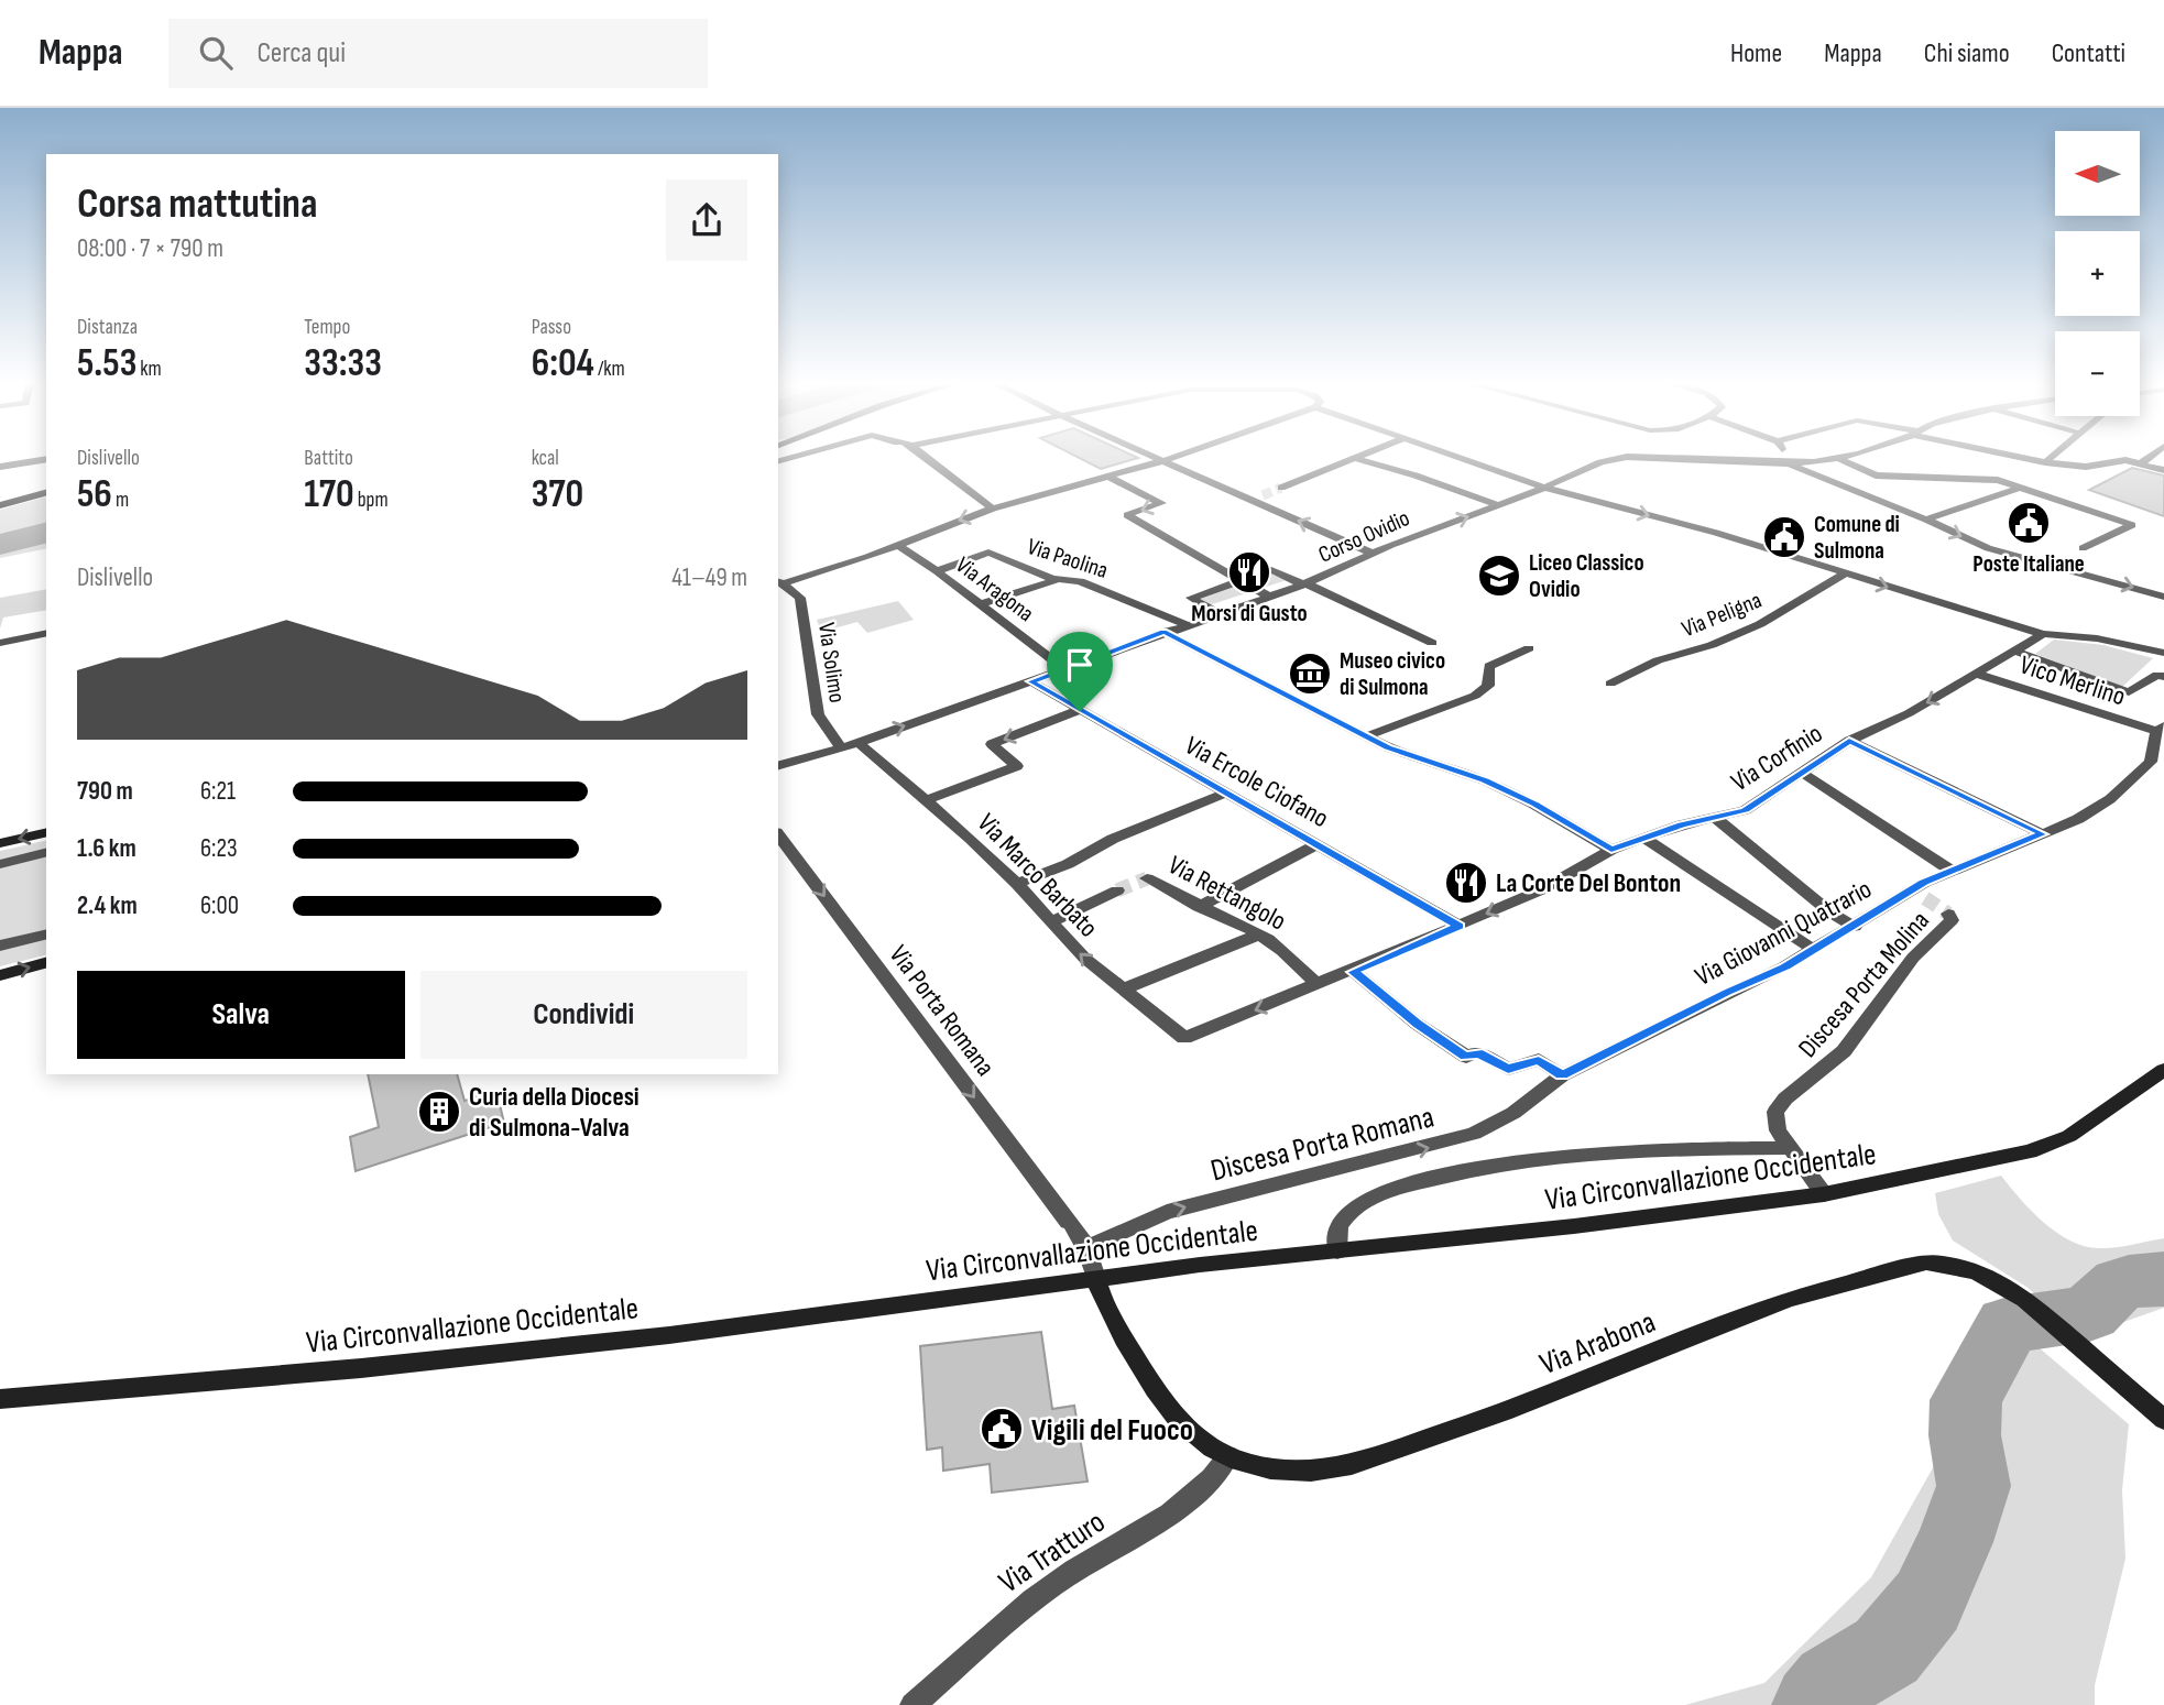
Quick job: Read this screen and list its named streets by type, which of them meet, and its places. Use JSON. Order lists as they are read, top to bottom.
{
  "streets": {
    "main road": ["Via Circonvallazione Occidentale", "Via Arabona"],
    "street": [
      "Corso Ovidio",
      "Via Paolina",
      "Via Aragona",
      "Via Peligna",
      "Via Solimo",
      "Vico Merlino",
      "Via Corfinio",
      "Via Ercole Ciofano",
      "Via Marco Barbato",
      "Via Rettangolo",
      "Via Giovanni Quatrario",
      "Discesa Porta Molina",
      "Via Porta Romana",
      "Discesa Porta Romana",
      "Via Tratturo"
    ]
  },
  "crossings": [
    ["Corso Ovidio", "Via Paolina"],
    ["Corso Ovidio", "Via Aragona"],
    ["Corso Ovidio", "Via Solimo"],
    ["Corso Ovidio", "Via Ercole Ciofano"],
    ["Corso Ovidio", "Via Marco Barbato"],
    ["Via Paolina", "Via Aragona"],
    ["Vico Merlino", "Via Corfinio"],
    ["Vico Merlino", "Via Giovanni Quatrario"],
    ["Via Corfinio", "Via Ercole Ciofano"],
    ["Via Corfinio", "Via Marco Barbato"],
    ["Via Corfinio", "Via Rettangolo"],
    ["Via Giovanni Quatrario", "Discesa Porta Molina"],
    ["Via Giovanni Quatrario", "Discesa Porta Romana"],
    ["Discesa Porta Molina", "Via Circonvallazione Occidentale"],
    ["Via Porta Romana", "Discesa Porta Romana"],
    ["Via Porta Romana", "Via Circonvallazione Occidentale"],
    ["Via Porta Romana", "Via Arabona"],
    ["Via Circonvallazione Occidentale", "Via Arabona"],
    ["Via Arabona", "Via Tratturo"]
  ],
  "one_way": ["Via Porta Romana"],
  "places": {
    "public building": ["Poste Italiane", "Comune di Sulmona", "Vigili del Fuoco"],
    "restaurant": ["Morsi di Gusto", "La Corte Del Bonton"],
    "school or university": ["Liceo Classico Ovidio"],
    "museum": ["Museo civico di Sulmona"],
    "building": ["Curia della Diocesi di Sulmona-Valva"]
  },
  "north": "left",
  "page": {
    "header": "Mappa",
    "search": "Cerca qui",
    "nav": [
      "Home",
      "Mappa",
      "Chi siamo",
      "Contatti"
    ],
    "map_buttons": ["+", "−"],
    "heading": ["Corsa mattutina", "08:00 · 7 × 790 m"],
    "stats": [
      ["Distanza", "5.53 km"],
      ["Tempo", "33:33"],
      ["Passo", "6:04 /km"],
      ["Dislivello", "56 m"],
      ["Battito", "170 bpm"],
      ["kcal", "370"]
    ],
    "chart": ["Dislivello", "41–49 m"],
    "list": [
      {
        "name": "790 m",
        "note": "6:21"
      },
      {
        "name": "1.6 km",
        "note": "6:23"
      },
      {
        "name": "2.4 km",
        "note": "6:00"
      }
    ],
    "buttons": ["Salva", "Condividi"]
  }
}
